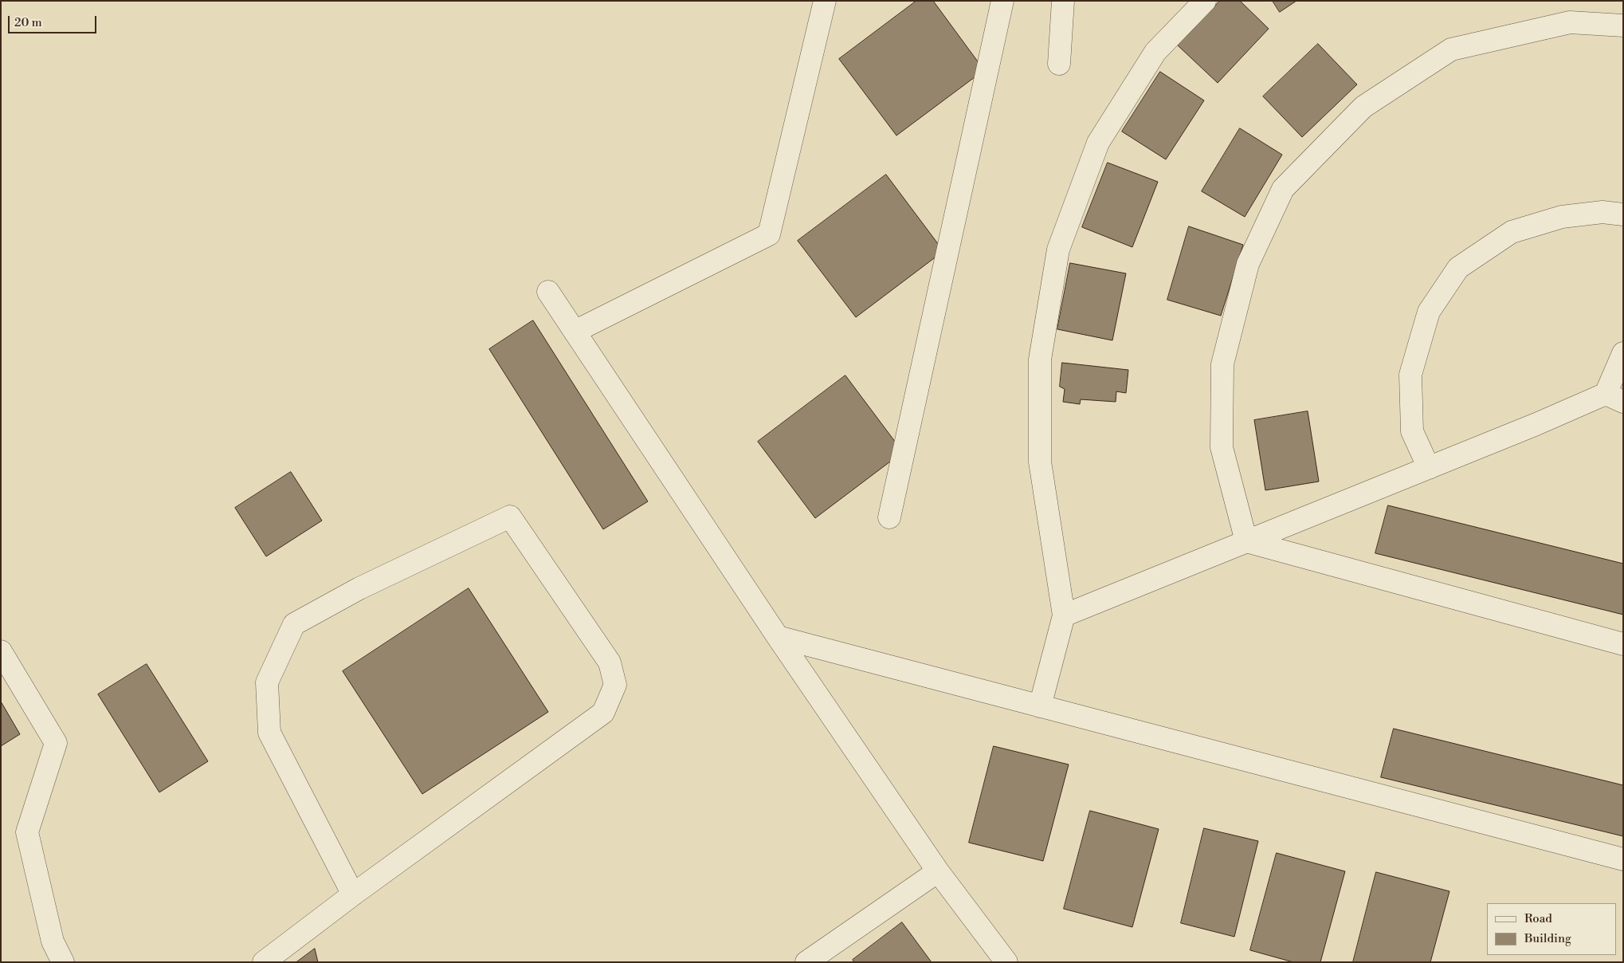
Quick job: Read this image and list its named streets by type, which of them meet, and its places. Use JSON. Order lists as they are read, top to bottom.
{
  "legend": ["Road", "Building"],
  "scale_bar": "20 m"
}
